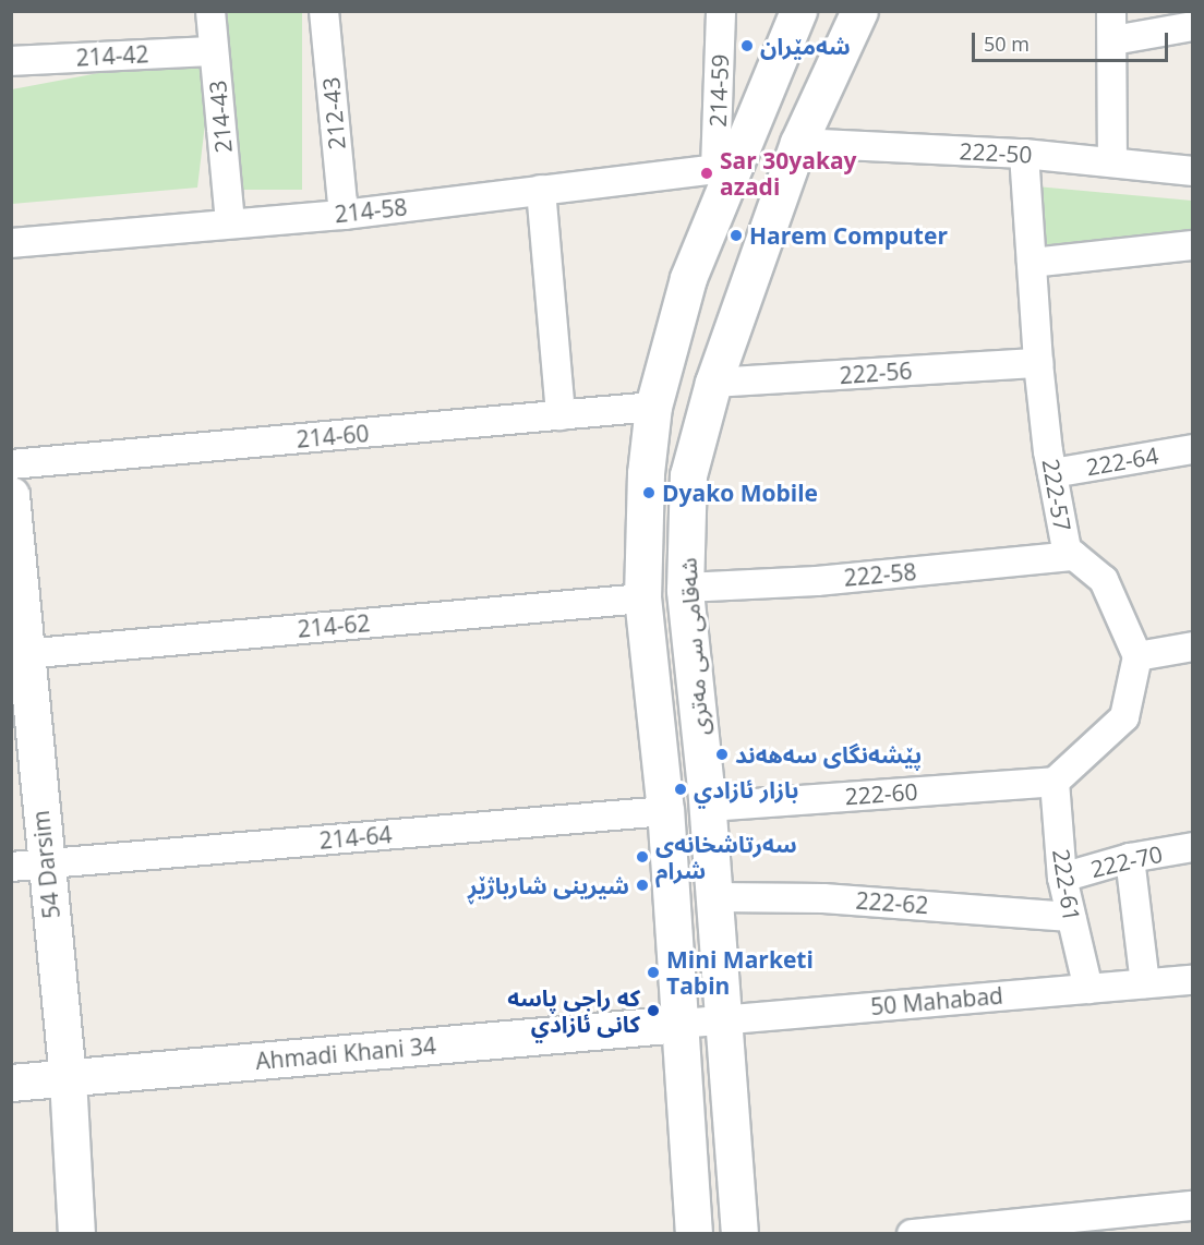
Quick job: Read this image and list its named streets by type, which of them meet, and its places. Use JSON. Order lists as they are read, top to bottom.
{
  "streets": {
    "main road": ["شەقامی سی مەتری", "54 Darsim", "Ahmadi Khani 34"],
    "street": [
      "214-42",
      "214-59",
      "212-43",
      "214-43",
      "222-50",
      "214-58",
      "222-56",
      "214-60",
      "222-64",
      "222-57",
      "222-58",
      "214-62",
      "222-60",
      "214-64",
      "222-70",
      "222-61",
      "222-62",
      "50 Mahabad"
    ]
  },
  "crossings": [
    ["214-42", "214-43"],
    ["214-59", "214-58"],
    ["214-59", "شەقامی سی مەتری"],
    ["212-43", "214-58"],
    ["214-43", "214-58"],
    ["222-50", "222-57"],
    ["222-50", "شەقامی سی مەتری"],
    ["214-58", "شەقامی سی مەتری"],
    ["222-56", "222-57"],
    ["222-56", "شەقامی سی مەتری"],
    ["214-60", "شەقامی سی مەتری"],
    ["222-64", "222-57"],
    ["222-57", "222-58"],
    ["222-58", "شەقامی سی مەتری"],
    ["214-62", "شەقامی سی مەتری"],
    ["214-62", "54 Darsim"],
    ["شەقامی سی مەتری", "222-60"],
    ["شەقامی سی مەتری", "214-64"],
    ["شەقامی سی مەتری", "222-62"],
    ["شەقامی سی مەتری", "50 Mahabad"],
    ["شەقامی سی مەتری", "Ahmadi Khani 34"],
    ["222-60", "222-61"],
    ["214-64", "54 Darsim"],
    ["222-70", "222-61"],
    ["54 Darsim", "Ahmadi Khani 34"],
    ["222-61", "222-62"],
    ["222-61", "50 Mahabad"],
    ["50 Mahabad", "Ahmadi Khani 34"]
  ],
  "places": [
    "شەمێران",
    "Sar 30yakay azadi",
    "Harem Computer",
    "Dyako Mobile",
    "پێشە‌نگای سە‌ھە‌ند",
    "بازار ئازادي",
    "سە‌رتاشخانە‌ی شرام",
    "شیرینی شارباژێڕ",
    "Mini Marketi Tabin",
    "كه راجى پاسه كانى ئازادي"
  ],
  "scale_bar": "50 m"
}
